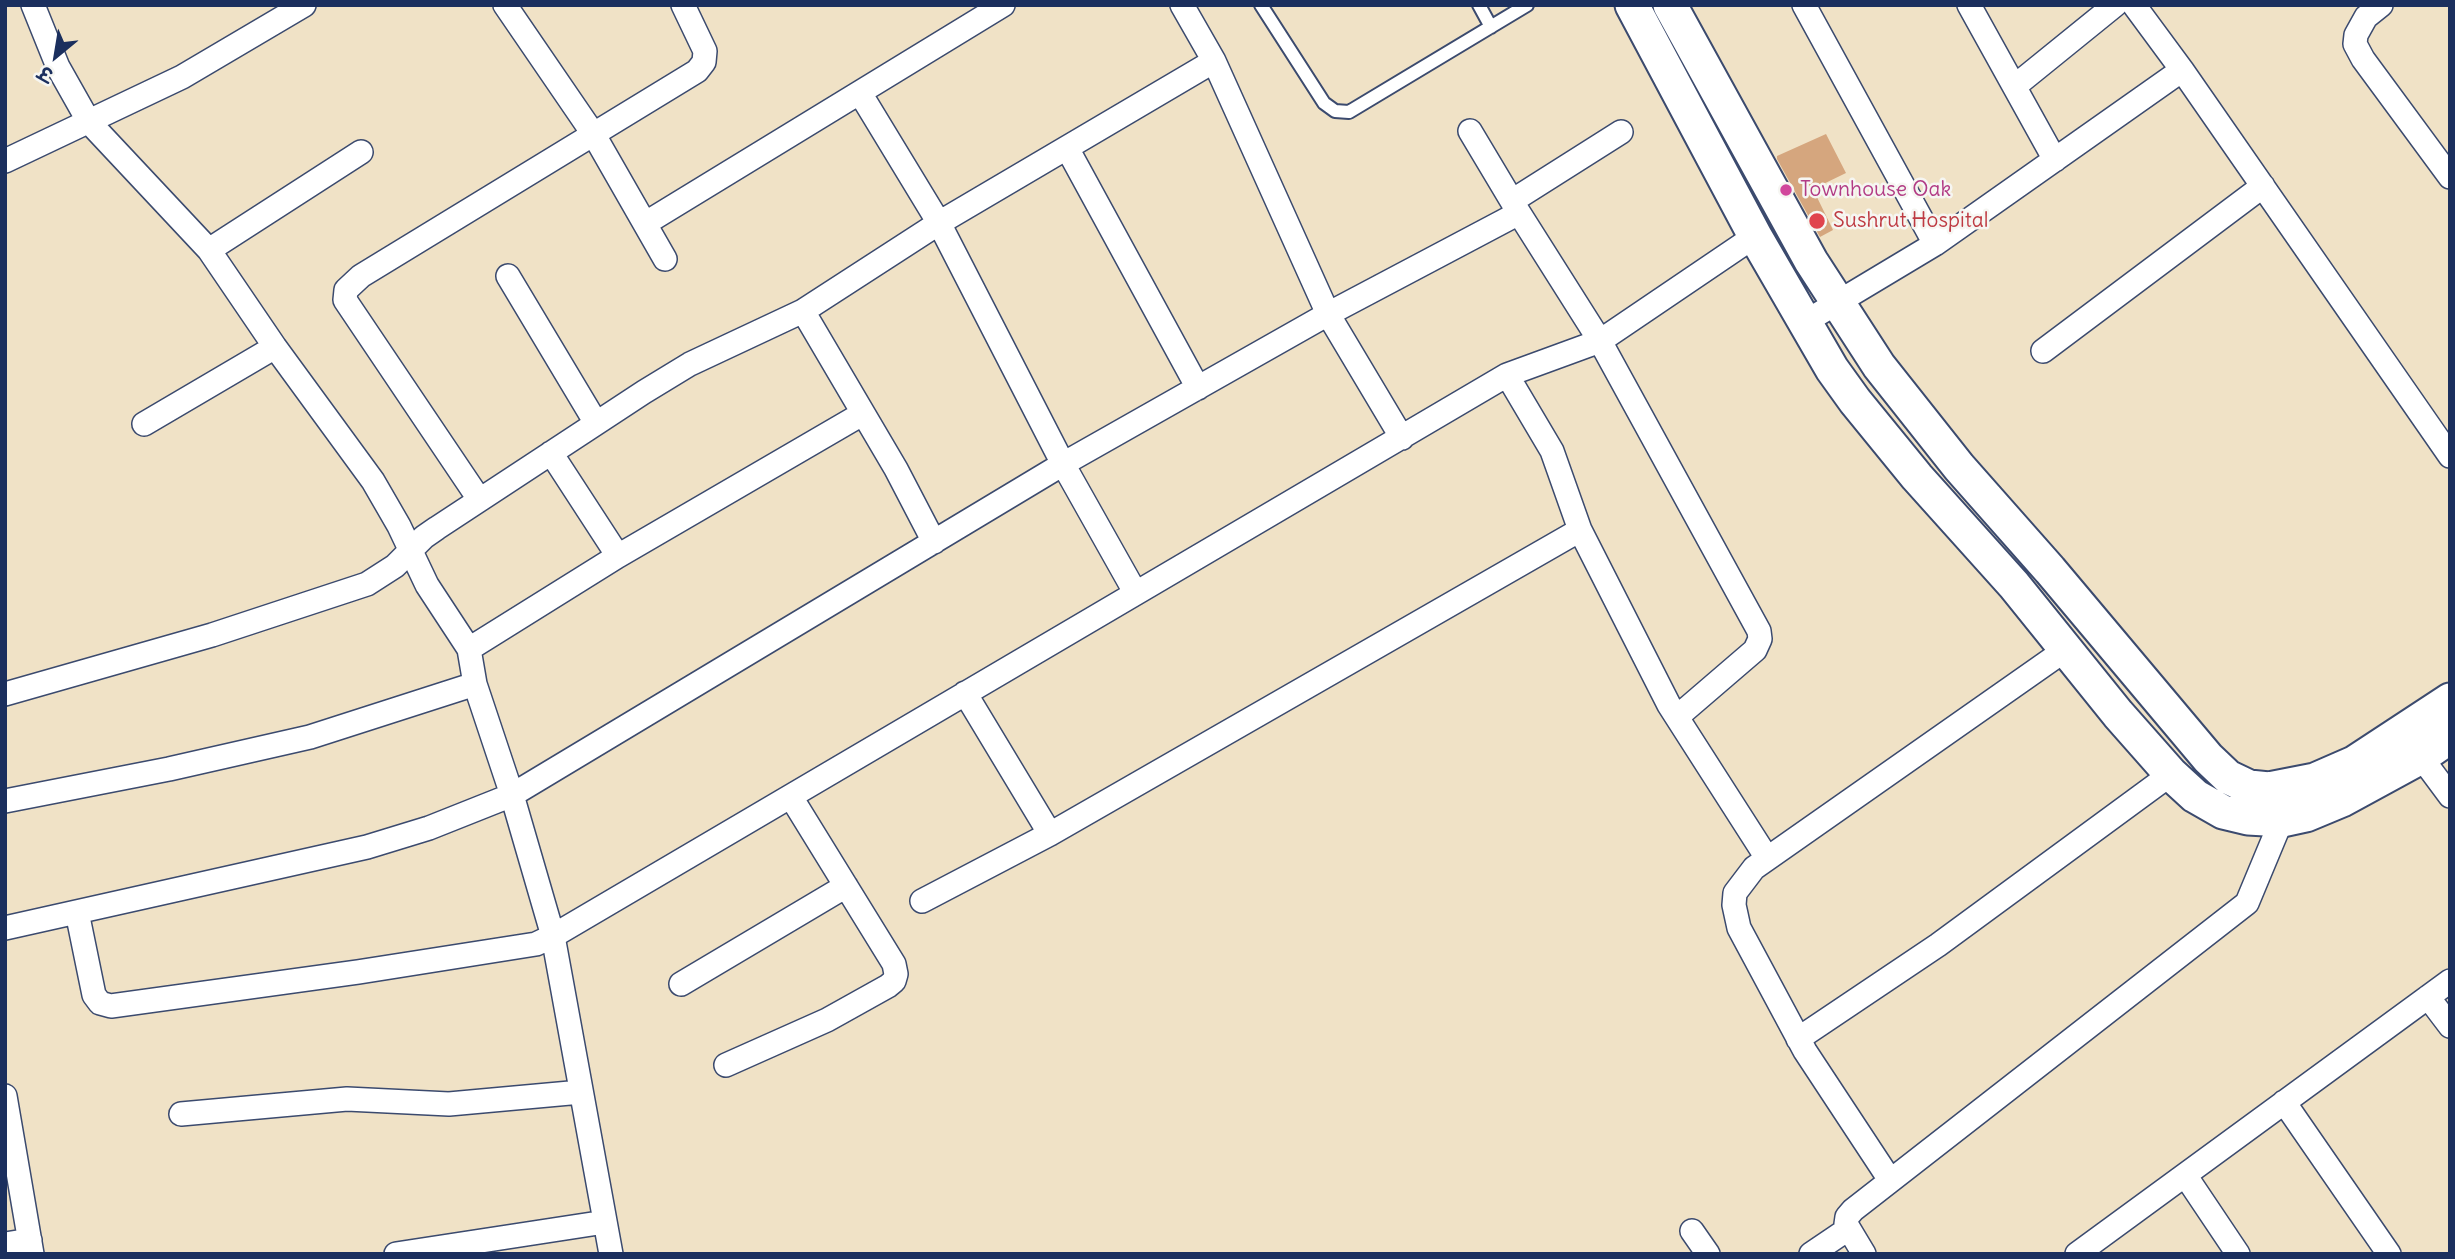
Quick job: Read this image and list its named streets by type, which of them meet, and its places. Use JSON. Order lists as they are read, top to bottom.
{
  "places": ["Townhouse Oak", "Sushrut Hospital"],
  "north": "bottom left"
}
